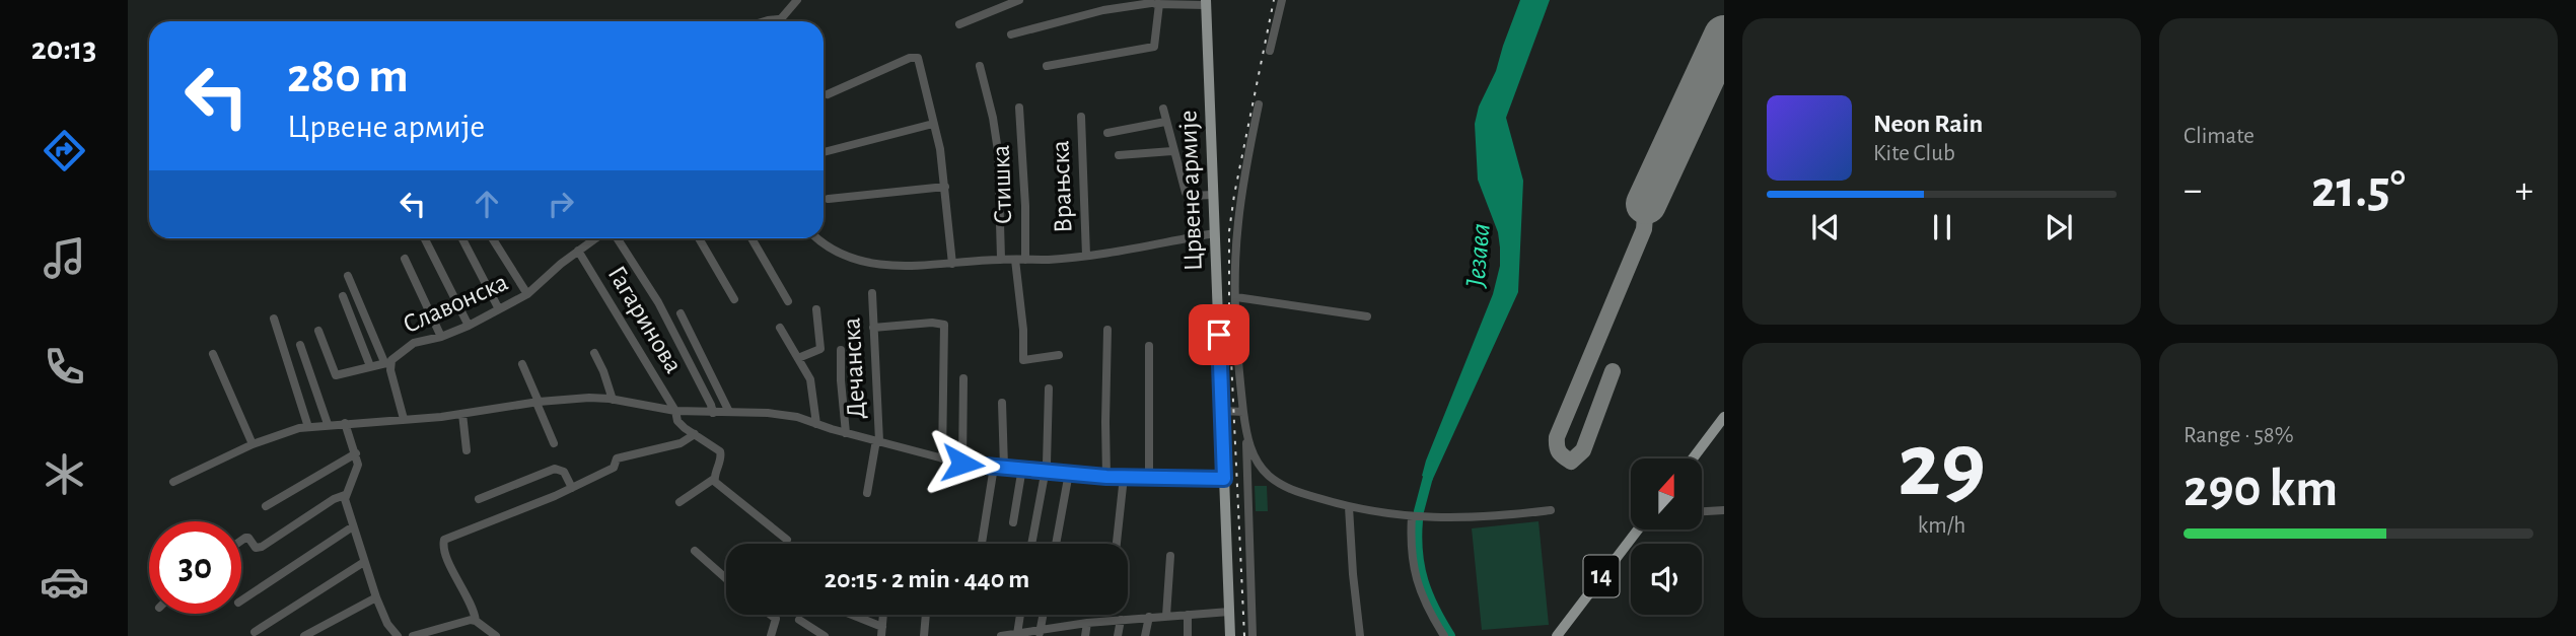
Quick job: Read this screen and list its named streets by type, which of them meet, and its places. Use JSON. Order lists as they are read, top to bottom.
{
  "streets": {
    "main road": ["Црвене армије", "14"],
    "street": [
      "Стишка",
      "Врањска",
      "Славонска",
      "Гагаринова",
      "Дечанска"
    ]
  },
  "crossings": [
    ["Славонска", "Гагаринова"]
  ],
  "water": ["Језава"],
  "north": "top",
  "page": {
    "tabs": "20:13",
    "tile": [
      "Climate",
      ["29", "km/h"],
      ["Range · 58%", "290 km"]
    ],
    "turn": ["280 m", "Црвене армије"],
    "song": ["Neon Rain", "Kite Club"],
    "heat": ["−", "21.5°", "+"],
    "limit": "30",
    "trip": "20:15 · 2 min · 440 m"
  }
}
